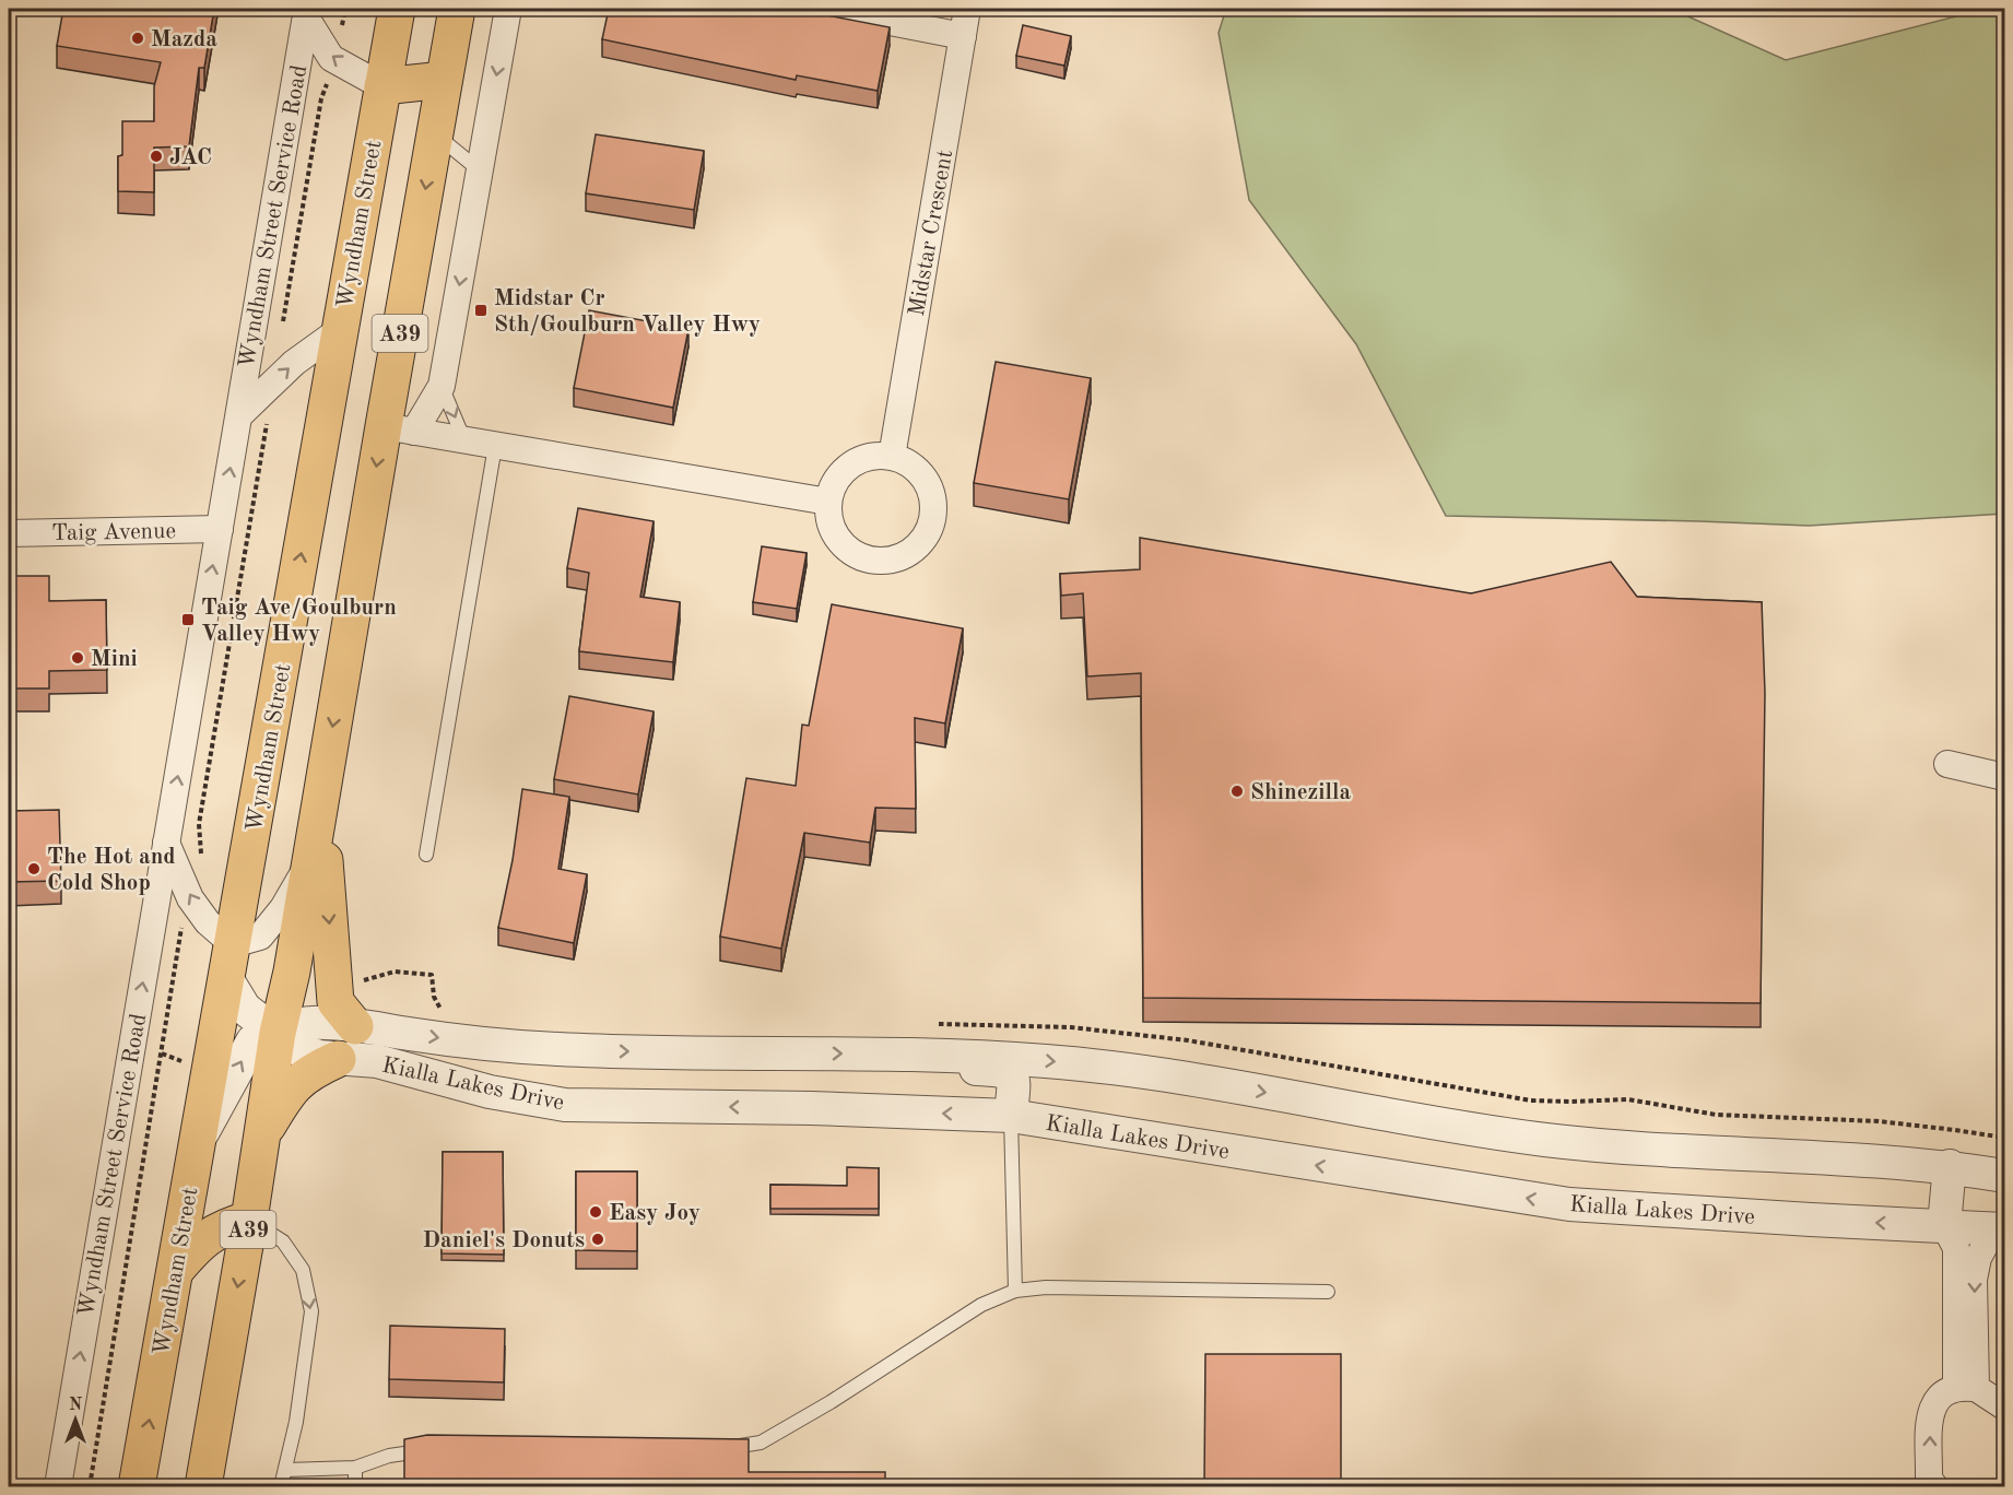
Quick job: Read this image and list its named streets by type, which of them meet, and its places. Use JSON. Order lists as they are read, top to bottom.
{
  "streets": {
    "highway": ["Wyndham Street", "A39"],
    "street": [
      "Wyndham Street Service Road",
      "Midstar Crescent",
      "Taig Avenue",
      "Kialla Lakes Drive"
    ]
  },
  "crossings": [
    ["Wyndham Street Service Road", "Wyndham Street"],
    ["Wyndham Street Service Road", "Taig Avenue"],
    ["Wyndham Street", "Kialla Lakes Drive"],
    ["A39", "Kialla Lakes Drive"]
  ],
  "one_way": ["Wyndham Street Service Road"],
  "places": {
    "other": [
      "Mazda",
      "JAC",
      "Mini",
      "Shinezilla",
      "The Hot and Cold Shop",
      "Easy Joy",
      "Daniel's Donuts"
    ],
    "transit": ["Midstar Cr Sth/Goulburn Valley Hwy", "Taig Ave/Goulburn Valley Hwy"]
  },
  "north": "top"
}
